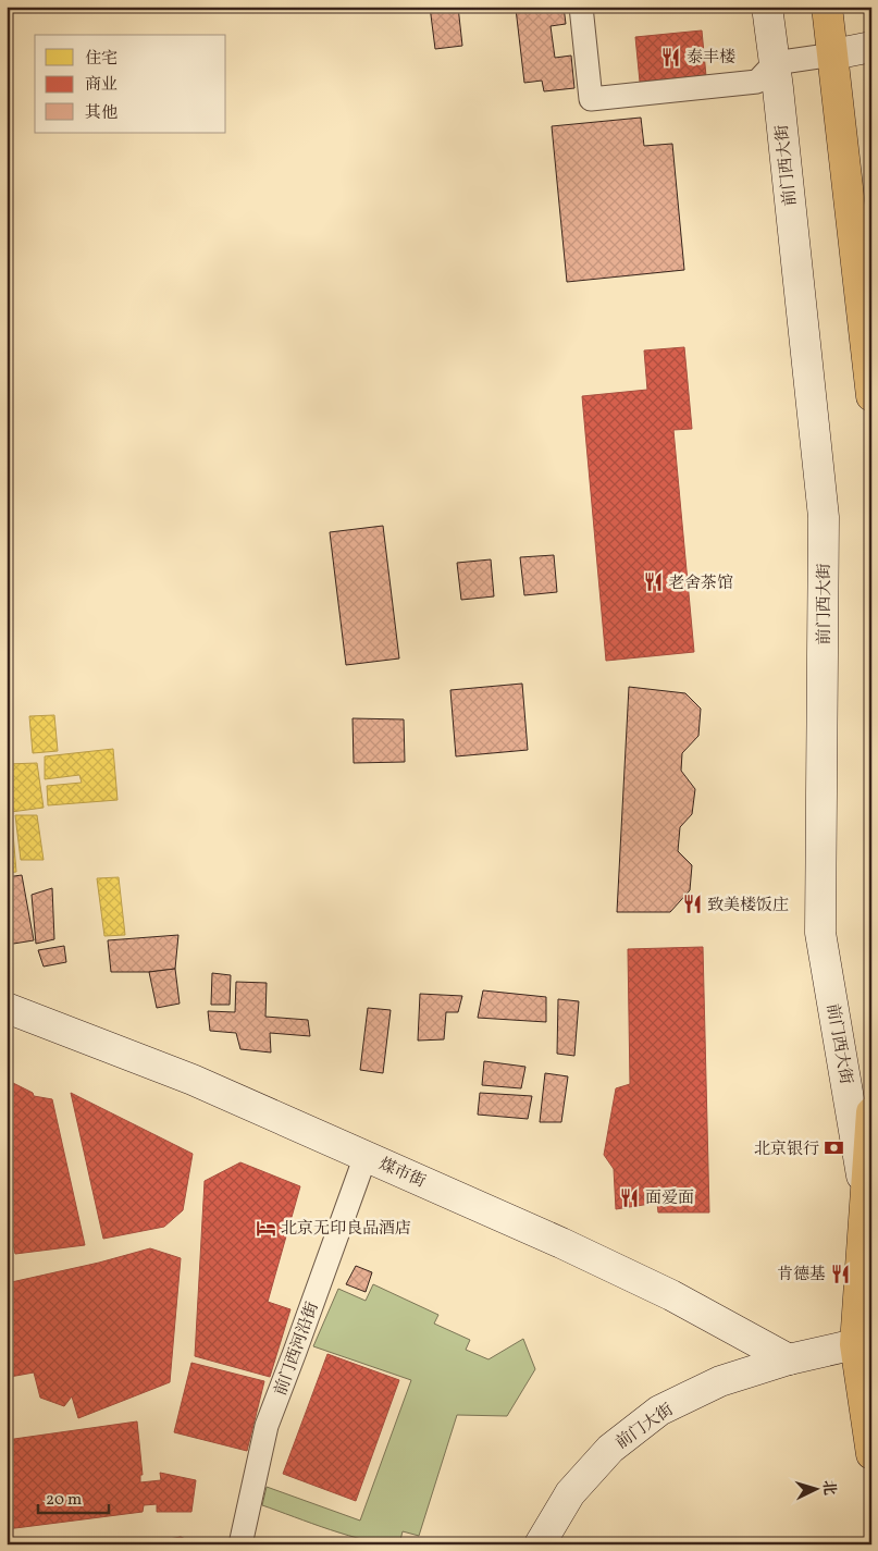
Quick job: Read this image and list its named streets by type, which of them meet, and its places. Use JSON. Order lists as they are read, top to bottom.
{
  "streets": {
    "main road": ["前门西大街", "煤市街", "前门大街"],
    "street": ["前门西河沿街"]
  },
  "crossings": [
    ["前门西大街", "前门大街"],
    ["煤市街", "前门西河沿街"],
    ["煤市街", "前门大街"]
  ],
  "places": {
    "restaurant": [
      "泰丰楼",
      "老舍茶馆",
      "致美楼饭庄",
      "面爱面",
      "肯德基"
    ],
    "bank": ["北京银行"],
    "hotel": ["北京无印良品酒店"]
  },
  "legend": ["住宅", "商业", "其他"],
  "scale_bar": "20 m",
  "north": "right"
}
